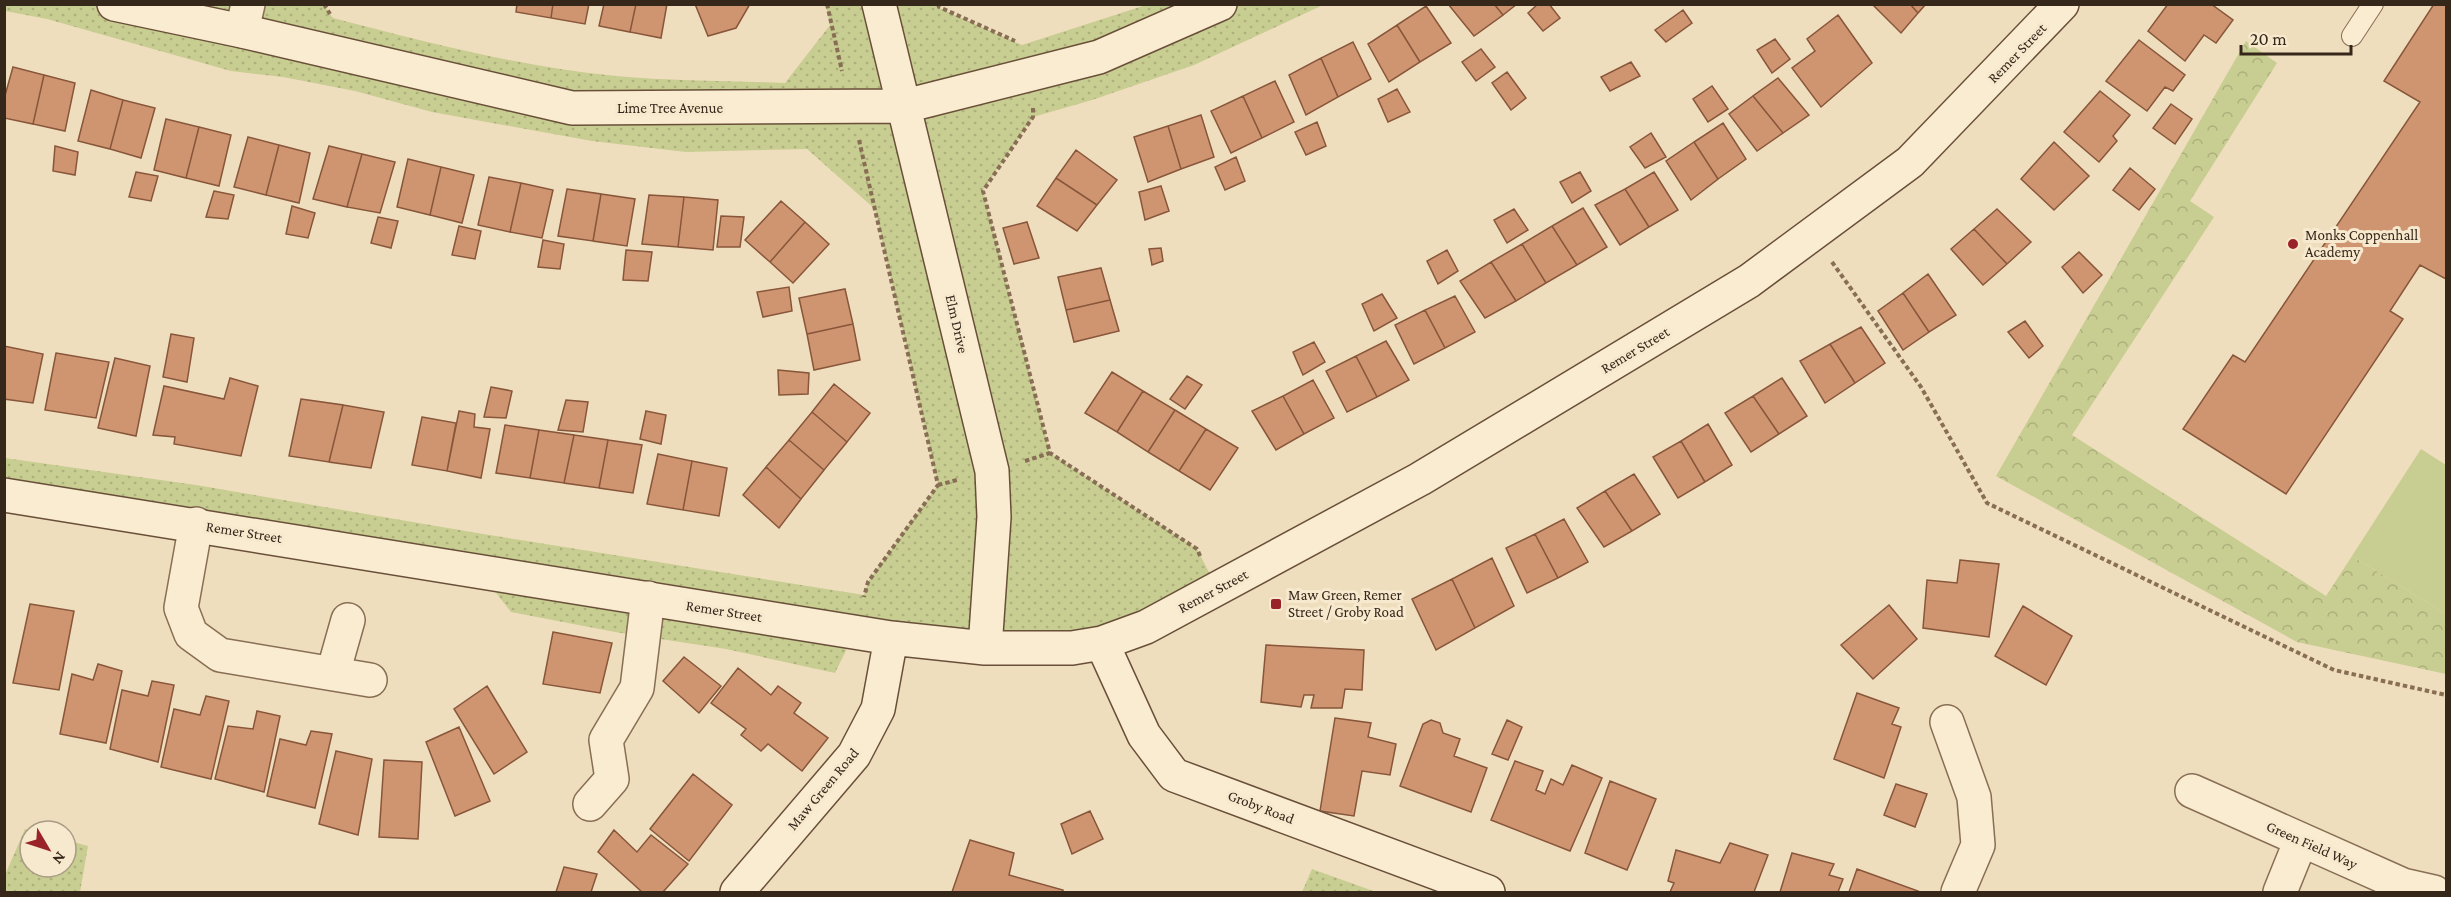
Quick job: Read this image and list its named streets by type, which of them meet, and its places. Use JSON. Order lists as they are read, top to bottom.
{
  "streets": {
    "street": [
      "Remer Street",
      "Lime Tree Avenue",
      "Elm Drive",
      "Maw Green Road",
      "Groby Road",
      "Green Field Way"
    ]
  },
  "crossings": [
    ["Remer Street", "Elm Drive"],
    ["Remer Street", "Maw Green Road"],
    ["Remer Street", "Groby Road"],
    ["Lime Tree Avenue", "Elm Drive"]
  ],
  "places": {
    "other": ["Monks Coppenhall Academy"],
    "transit": ["Maw Green, Remer Street / Groby Road"]
  },
  "scale_bar": "20 m",
  "north": "bottom right"
}
